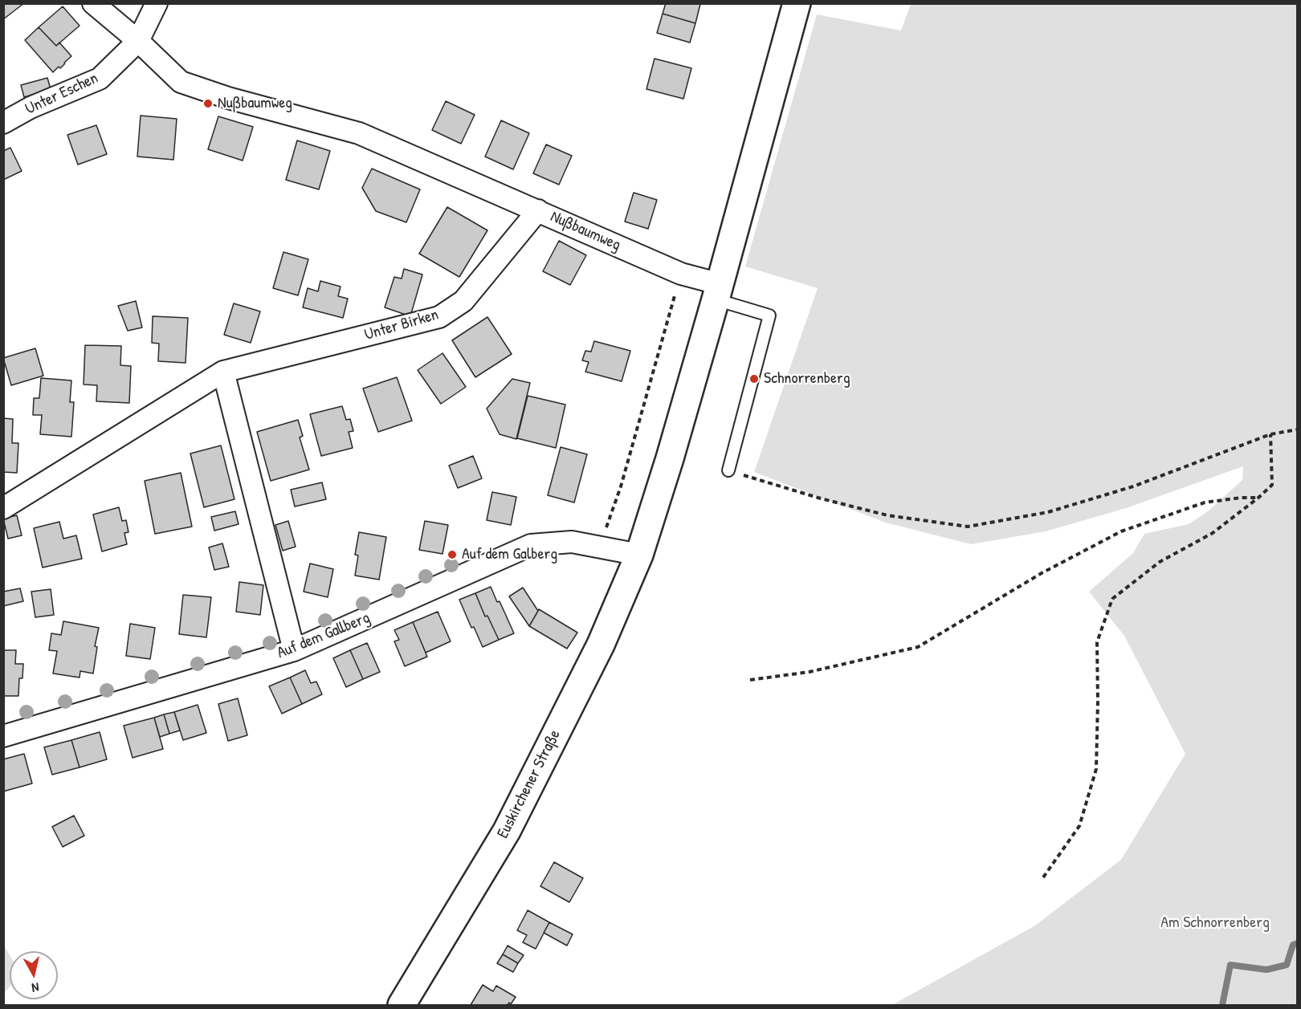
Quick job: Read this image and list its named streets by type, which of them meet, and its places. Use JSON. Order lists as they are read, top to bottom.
{
  "streets": {
    "main road": ["Euskirchener Straße"],
    "street": [
      "Unter Eschen",
      "Nußbaumweg",
      "Unter Birken",
      "Auf dem Gallberg"
    ]
  },
  "crossings": [
    ["Unter Eschen", "Nußbaumweg"],
    ["Nußbaumweg", "Unter Birken"],
    ["Auf dem Gallberg", "Euskirchener Straße"]
  ],
  "parks": ["Am Schnorrenberg"],
  "places": ["Nußbaumweg", "Schnorrenberg", "Auf dem Galberg"],
  "north": "bottom"
}
